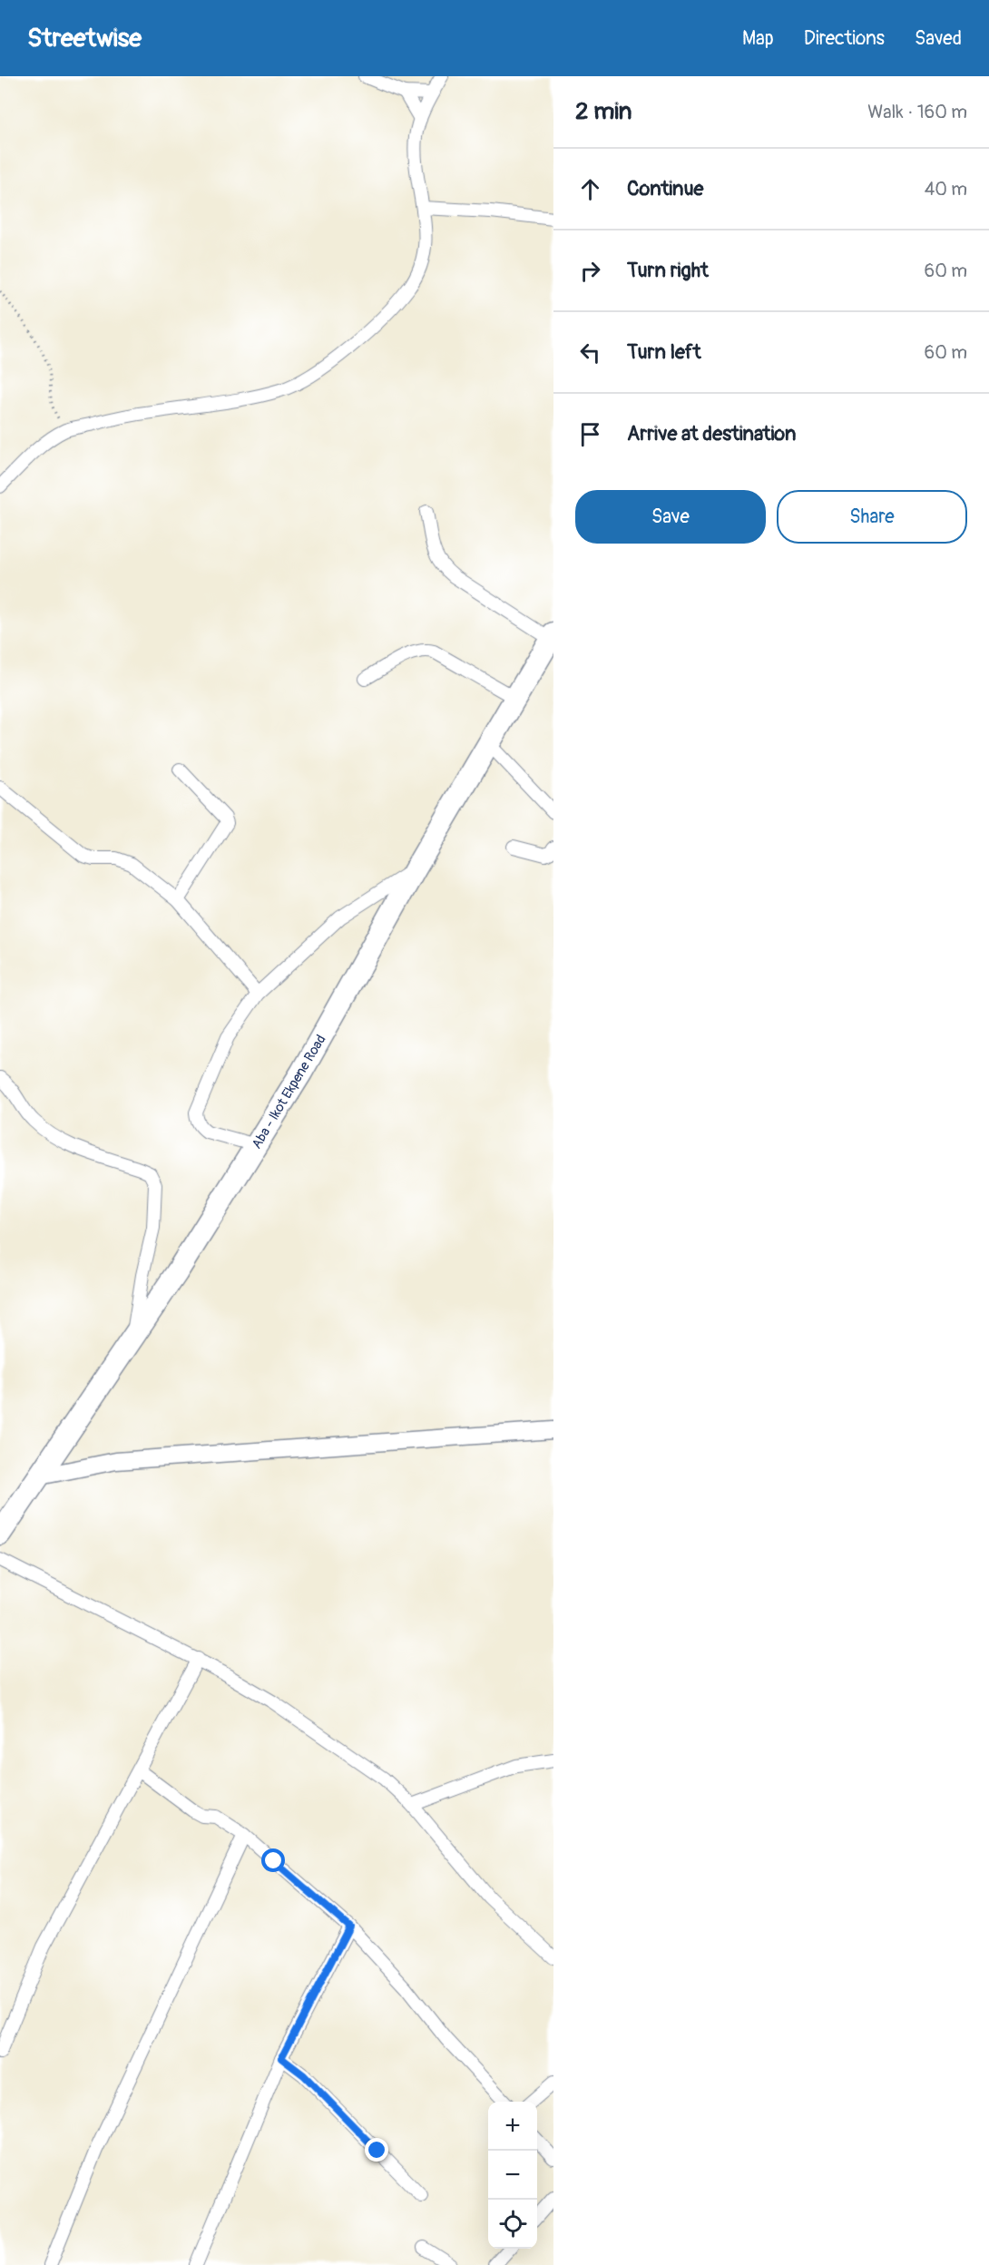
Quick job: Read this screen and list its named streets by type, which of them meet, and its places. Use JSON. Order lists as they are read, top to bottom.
{
  "streets": {
    "highway": ["Aba - Ikot Ekpene Road"]
  },
  "page": {
    "header": "Streetwise",
    "nav": ["Map", "Directions", "Saved"],
    "heading": ["2 min", "Walk · 160 m"],
    "list": [
      ["Continue", "40 m"],
      ["Turn right", "60 m"],
      ["Turn left", "60 m"],
      "Arrive at destination"
    ],
    "buttons": ["Save", "Share"],
    "map_buttons": ["+", "−"]
  }
}
